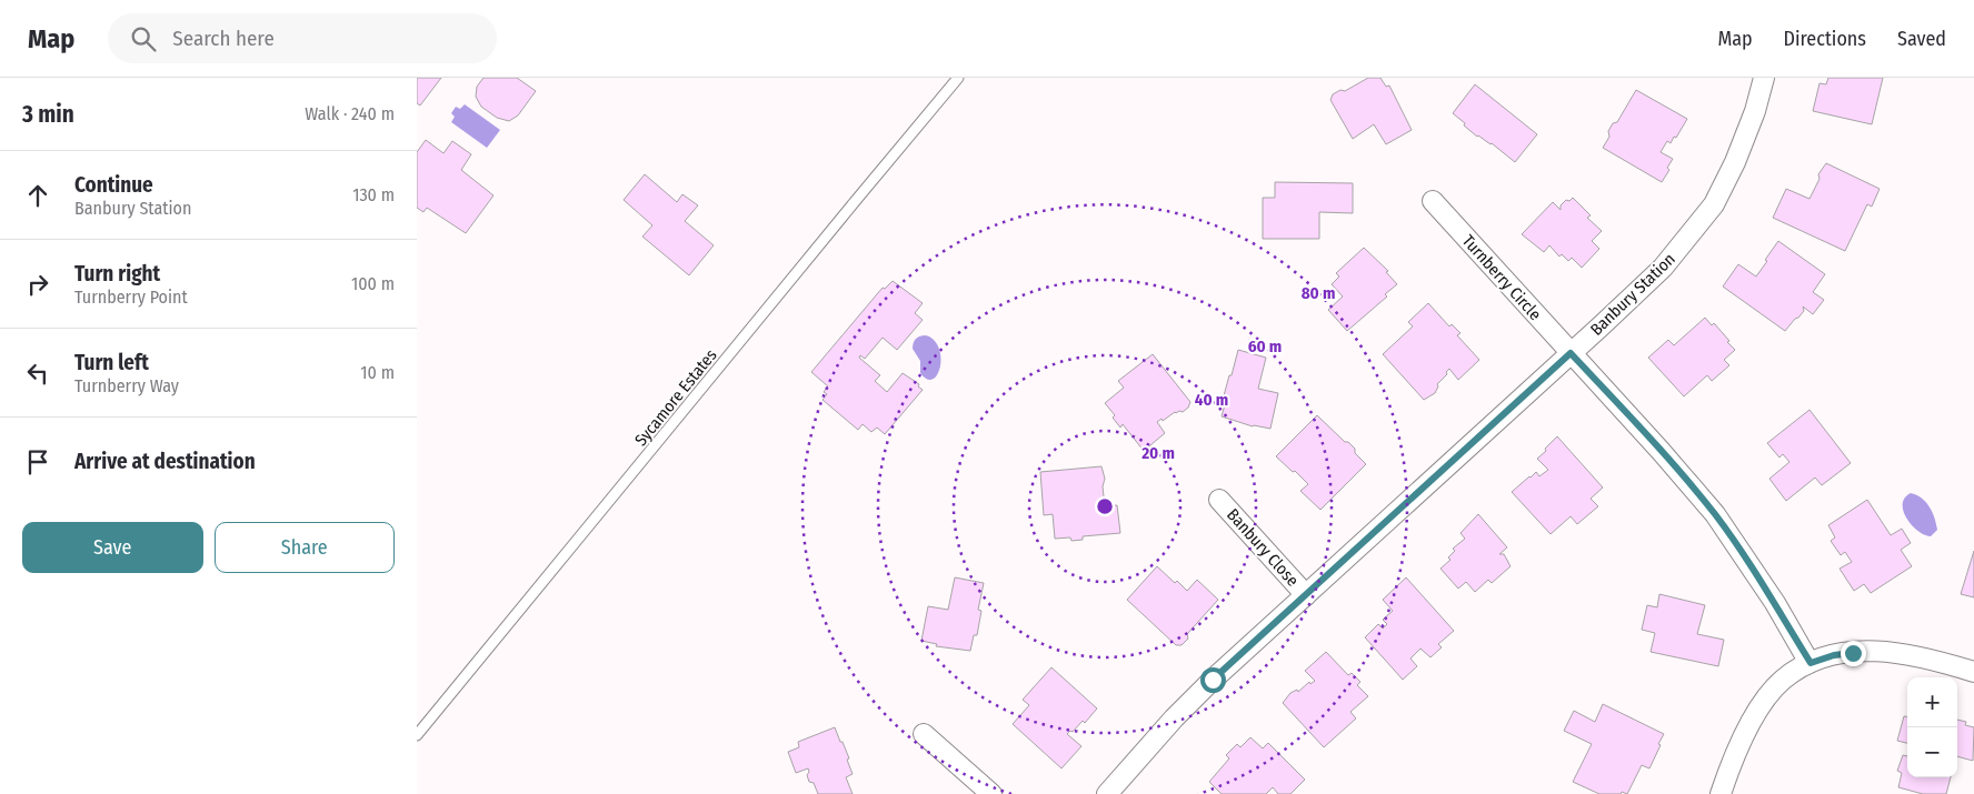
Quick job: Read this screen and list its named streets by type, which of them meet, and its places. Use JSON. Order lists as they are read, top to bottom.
{
  "streets": {
    "street": ["Turnberry Circle", "Banbury Station", "Banbury Close"],
    "lane": ["Sycamore Estates"]
  },
  "crossings": [
    ["Turnberry Circle", "Banbury Station"],
    ["Banbury Station", "Banbury Close"]
  ],
  "page": {
    "header": "Map",
    "search": "Search here",
    "nav": ["Map", "Directions", "Saved"],
    "heading": ["3 min", "Walk · 240 m"],
    "list": [
      ["Continue", "Banbury Station", "130 m"],
      ["Turn right", "Turnberry Point", "100 m"],
      ["Turn left", "Turnberry Way", "10 m"],
      "Arrive at destination"
    ],
    "buttons": ["Save", "Share"],
    "map_buttons": ["+", "−"]
  },
  "rings": [
    "80 m",
    "60 m",
    "40 m",
    "20 m"
  ]
}
